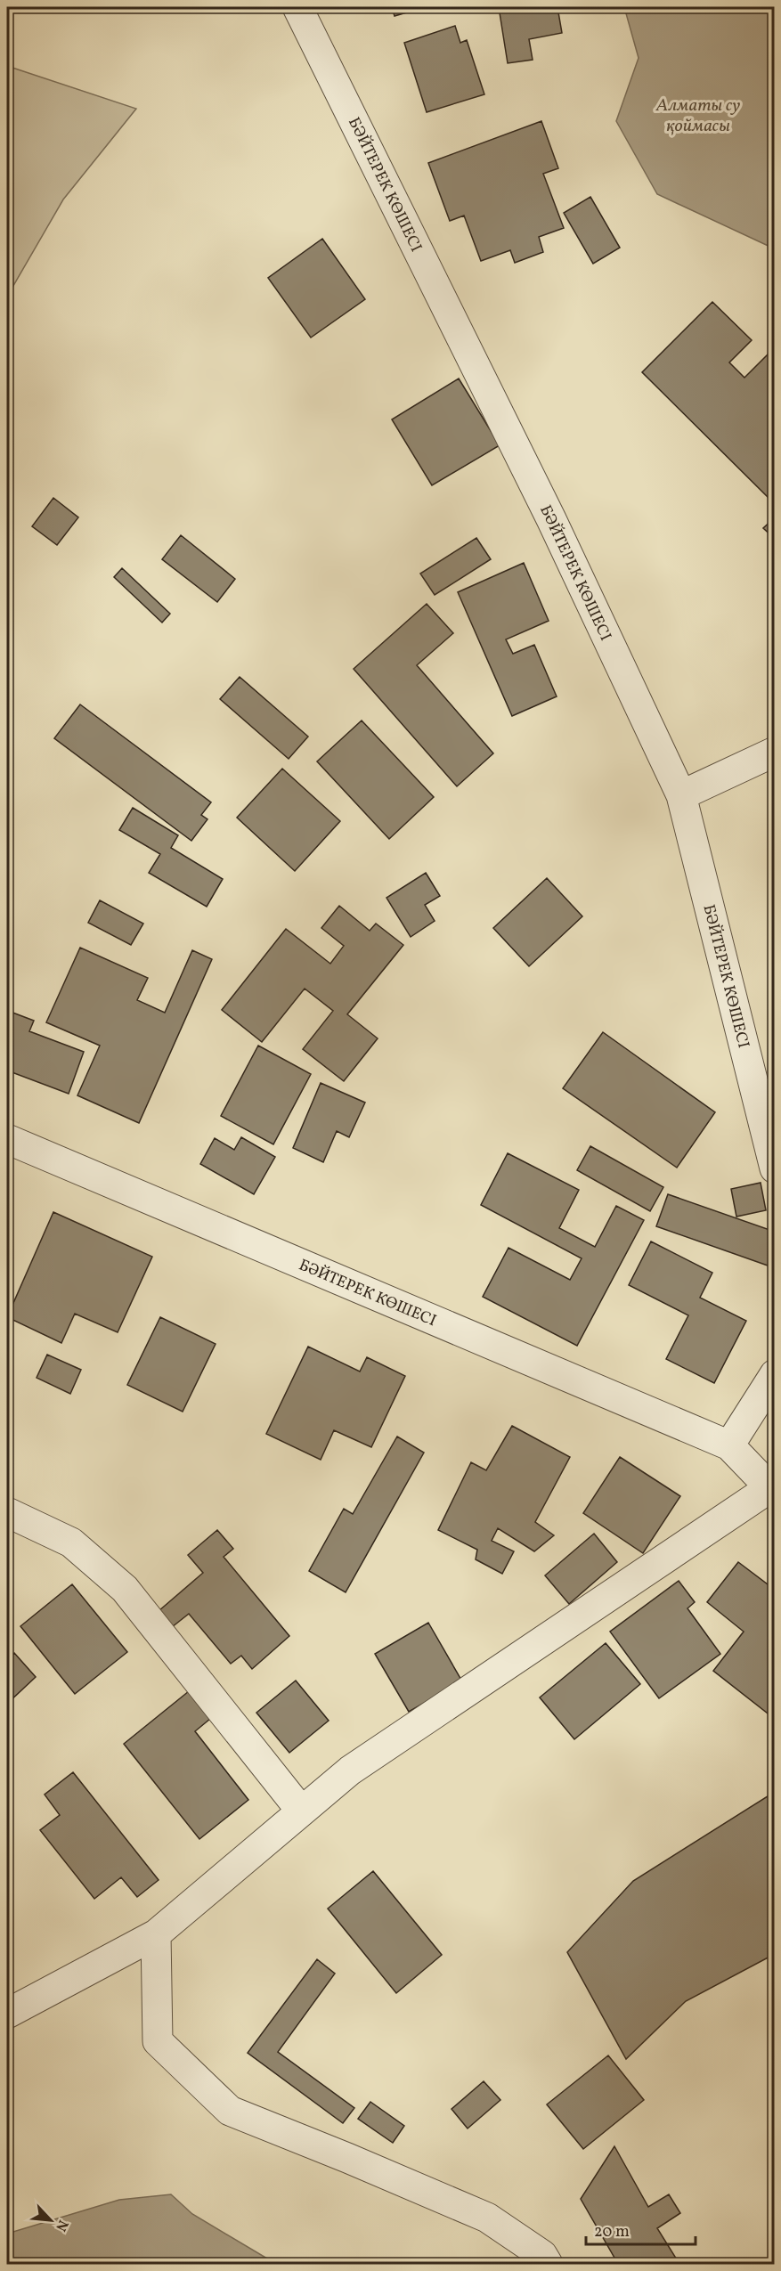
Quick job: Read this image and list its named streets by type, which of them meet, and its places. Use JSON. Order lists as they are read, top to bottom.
{
  "streets": {
    "street": ["БӘЙТЕРЕК КӨШЕСІ"]
  },
  "water": ["Алматы су қоймасы"],
  "scale_bar": "20 m",
  "north": "bottom right"
}
